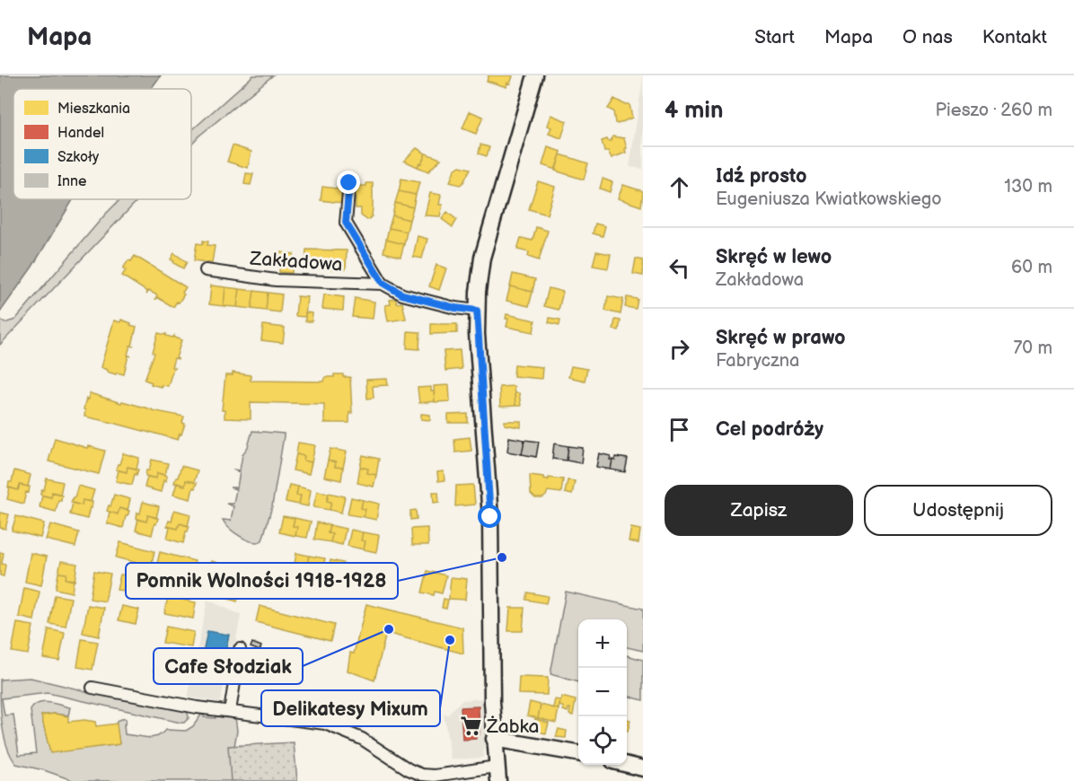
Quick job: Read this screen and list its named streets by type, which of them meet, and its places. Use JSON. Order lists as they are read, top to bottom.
{
  "streets": {
    "street": ["Zakładowa"]
  },
  "places": {
    "other": ["Pomnik Wolności 1918-1928", "Cafe Słodziak", "Delikatesy Mixum"],
    "supermarket": ["Żabka"]
  },
  "legend": [
    "Mieszkania",
    "Handel",
    "Szkoły",
    "Inne"
  ],
  "page": {
    "header": "Mapa",
    "nav": [
      "Start",
      "Mapa",
      "O nas",
      "Kontakt"
    ],
    "heading": ["4 min", "Pieszo · 260 m"],
    "list": [
      ["Idź prosto", "Eugeniusza Kwiatkowskiego", "130 m"],
      ["Skręć w lewo", "Zakładowa", "60 m"],
      ["Skręć w prawo", "Fabryczna", "70 m"],
      "Cel podróży"
    ],
    "buttons": ["Zapisz", "Udostępnij"],
    "map_buttons": ["+", "−"]
  }
}
